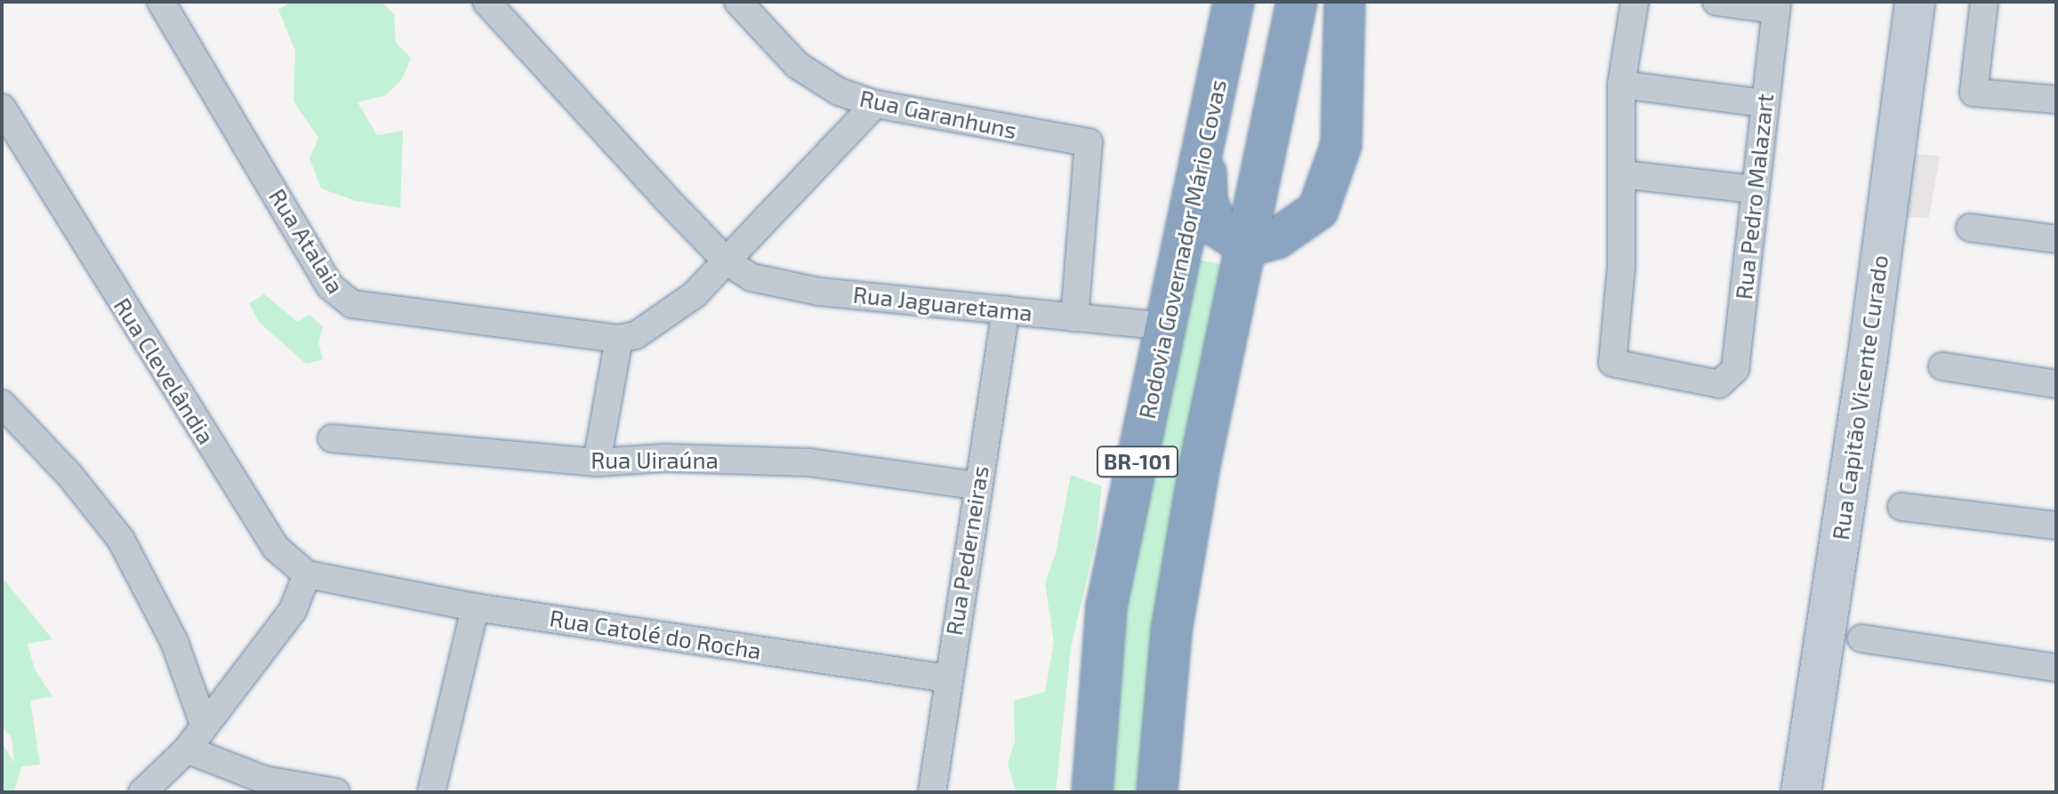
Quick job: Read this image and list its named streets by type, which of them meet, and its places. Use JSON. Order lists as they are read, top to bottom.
{
  "streets": {
    "highway": ["Rodovia Governador Mário Covas", "BR-101"],
    "street": [
      "Rua Garanhuns",
      "Rua Pedro Malazart",
      "Rua Atalaia",
      "Rua Jaguaretama",
      "Rua Clevelândia",
      "Rua Capitão Vicente Curado",
      "Rua Uiraúna",
      "Rua Pederneiras",
      "Rua Catolé do Rocha"
    ]
  },
  "crossings": [
    ["Rua Garanhuns", "Rua Jaguaretama"],
    ["Rodovia Governador Mário Covas", "Rua Jaguaretama"],
    ["Rua Jaguaretama", "Rua Pederneiras"],
    ["Rua Clevelândia", "Rua Catolé do Rocha"],
    ["Rua Uiraúna", "Rua Pederneiras"],
    ["Rua Pederneiras", "Rua Catolé do Rocha"]
  ]
}
